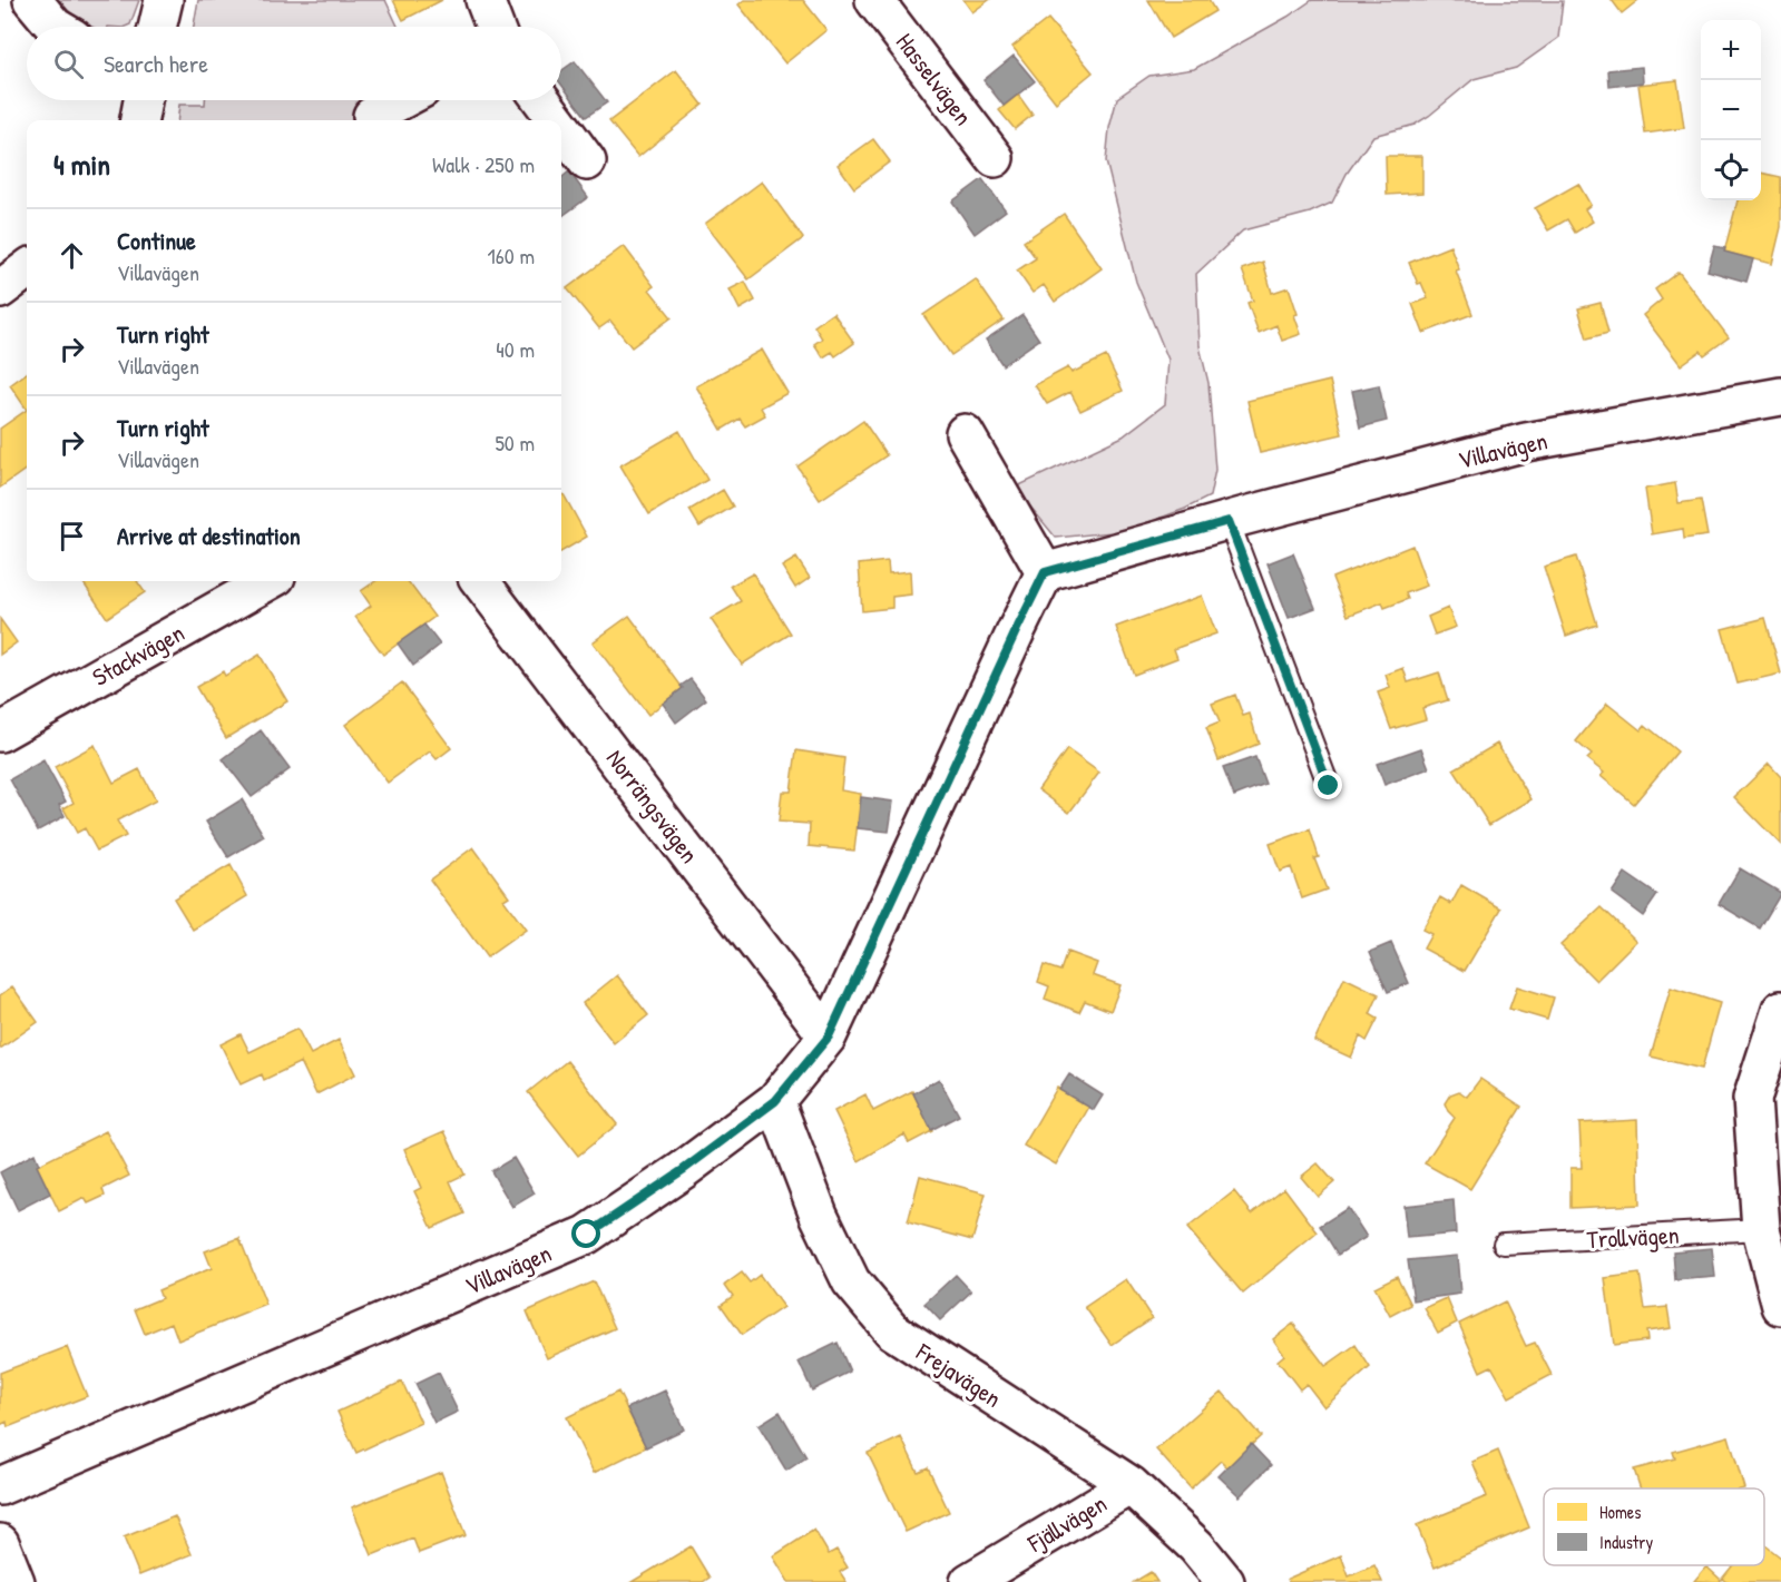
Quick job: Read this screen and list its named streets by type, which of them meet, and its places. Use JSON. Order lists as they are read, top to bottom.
{
  "streets": {
    "street": [
      "Hasselvägen",
      "Villavägen",
      "Stackvägen",
      "Norrängsvägen",
      "Frejavägen",
      "Fjällvägen"
    ],
    "lane": ["Trollvägen"]
  },
  "crossings": [
    ["Villavägen", "Norrängsvägen"],
    ["Villavägen", "Frejavägen"],
    ["Frejavägen", "Fjällvägen"]
  ],
  "legend": ["Homes", "Industry"],
  "page": {
    "map_buttons": ["+", "−"],
    "search": "Search here",
    "heading": ["4 min", "Walk · 250 m"],
    "list": [
      ["Continue", "Villavägen", "160 m"],
      ["Turn right", "Villavägen", "40 m"],
      ["Turn right", "Villavägen", "50 m"],
      "Arrive at destination"
    ]
  }
}
